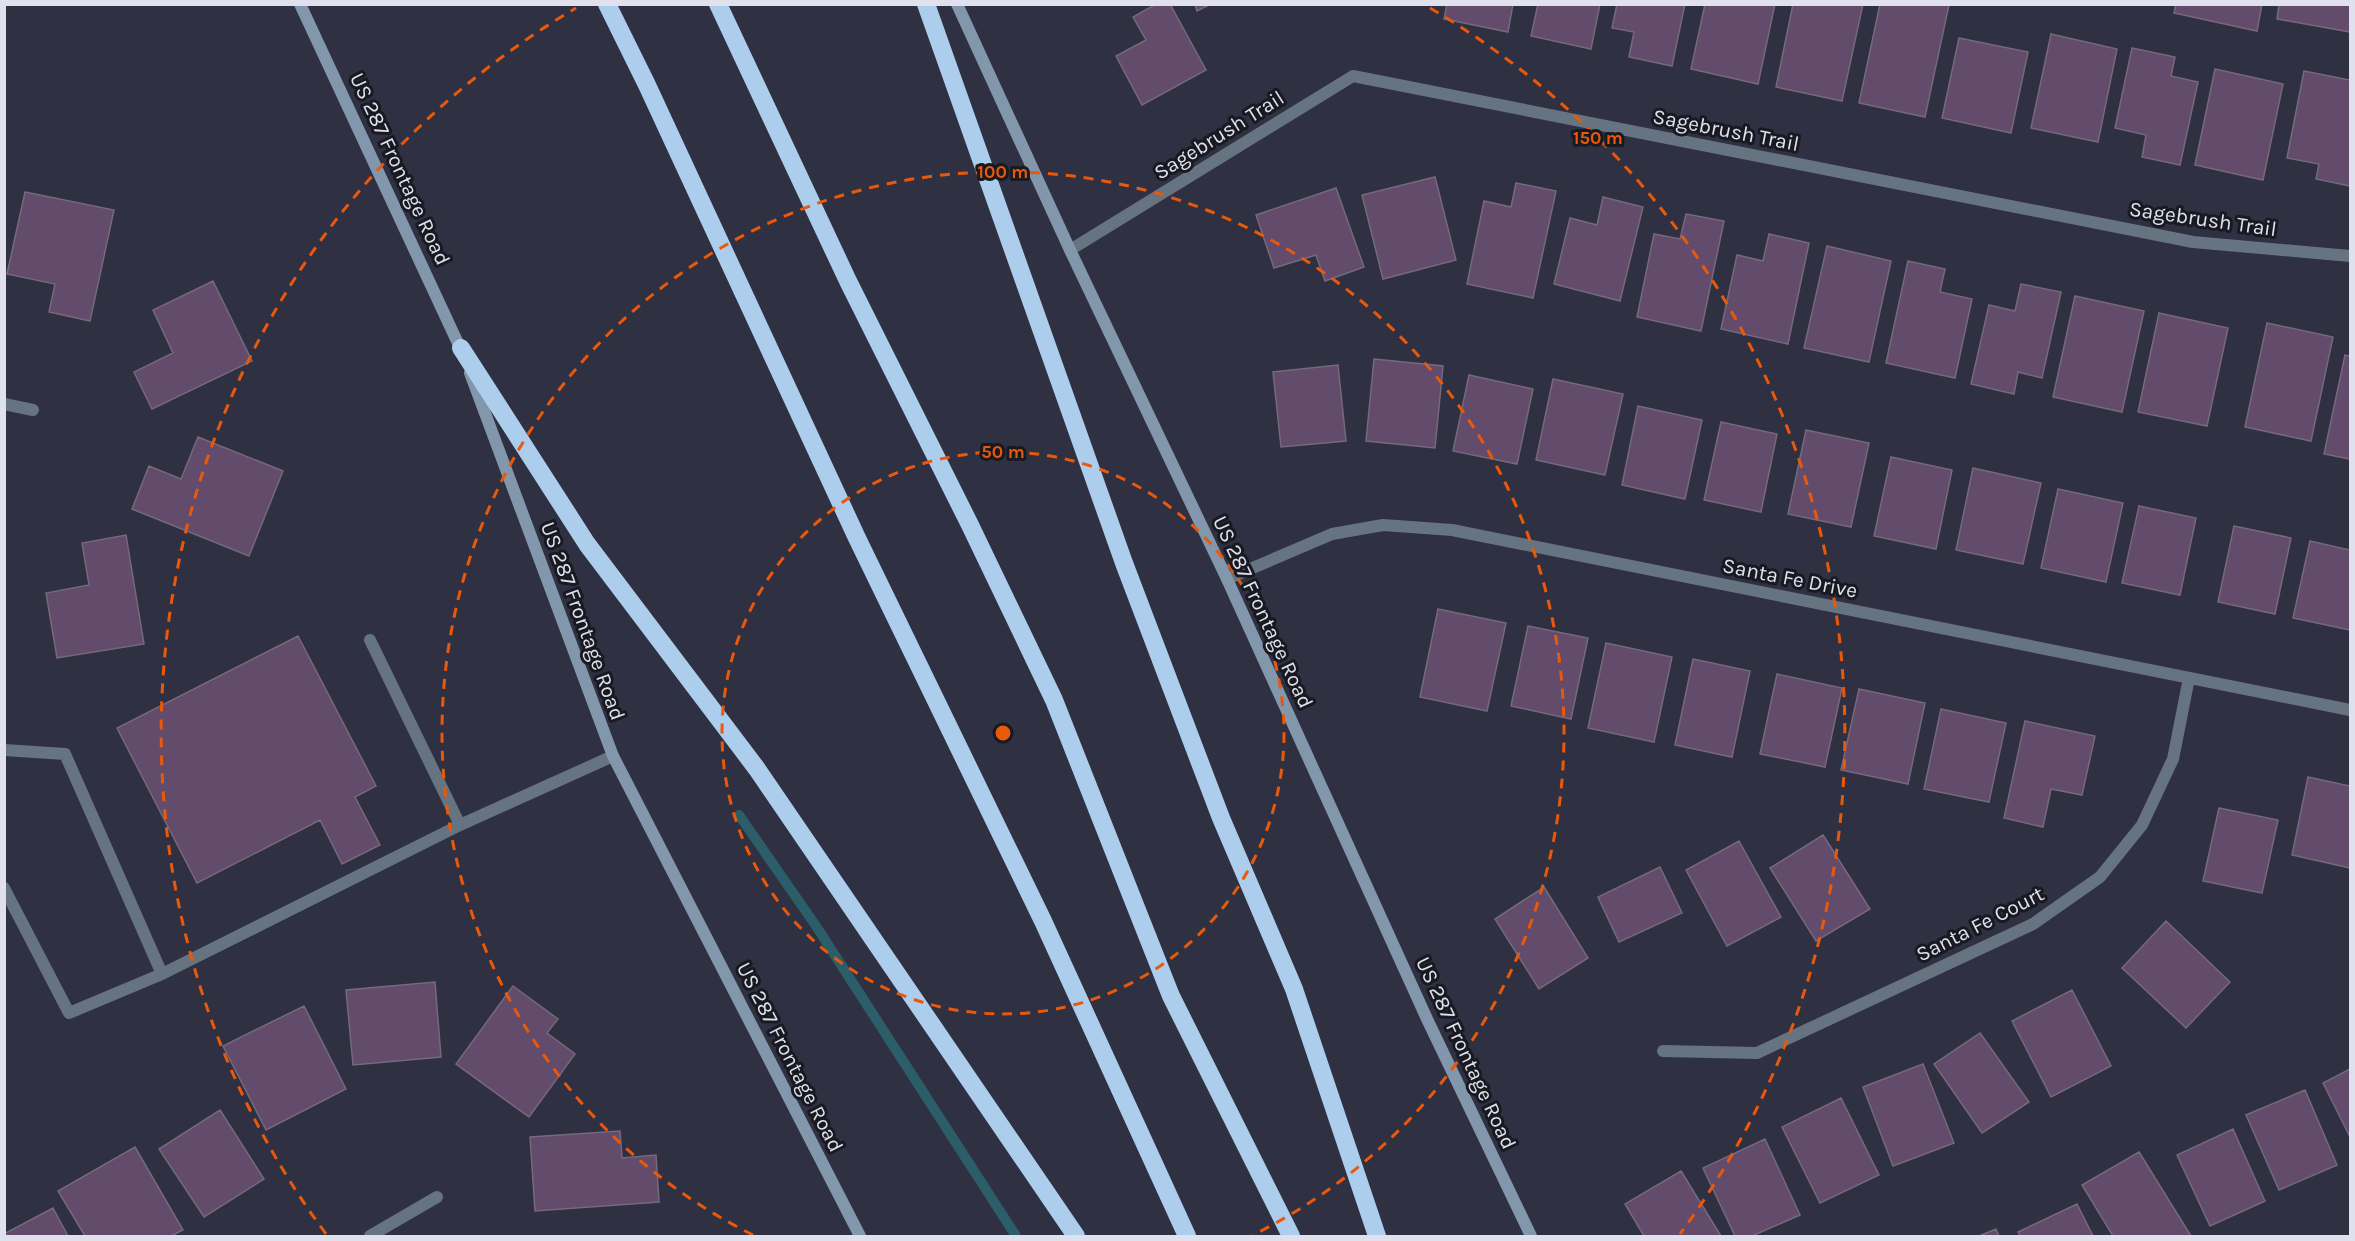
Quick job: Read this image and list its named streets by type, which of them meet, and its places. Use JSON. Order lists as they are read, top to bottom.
{
  "streets": {
    "main road": ["US 287 Frontage Road"],
    "street": ["Sagebrush Trail", "Santa Fe Drive", "Santa Fe Court"]
  },
  "crossings": [
    ["Sagebrush Trail", "US 287 Frontage Road"],
    ["US 287 Frontage Road", "Santa Fe Drive"],
    ["Santa Fe Drive", "Santa Fe Court"]
  ],
  "rings": ["150 m", "100 m", "50 m"]
}
